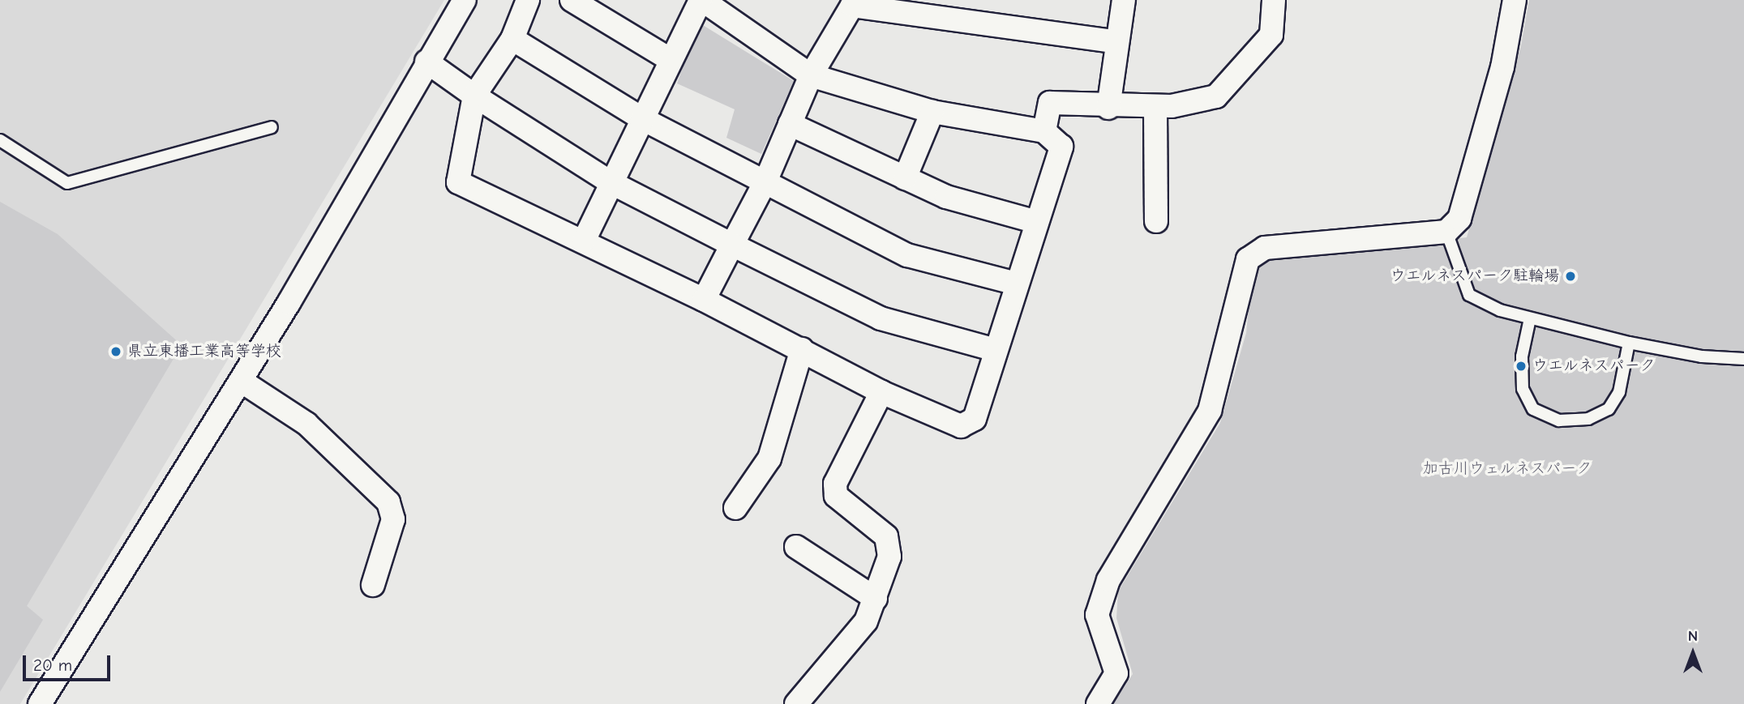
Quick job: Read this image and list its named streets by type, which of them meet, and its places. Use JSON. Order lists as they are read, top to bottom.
{
  "parks": ["加古川ウェルネスパーク"],
  "places": ["ウエルネスパーク駐輪場", "県立東播工業高等学校", "ウエルネスパーク"],
  "scale_bar": "20 m",
  "north": "top"
}
